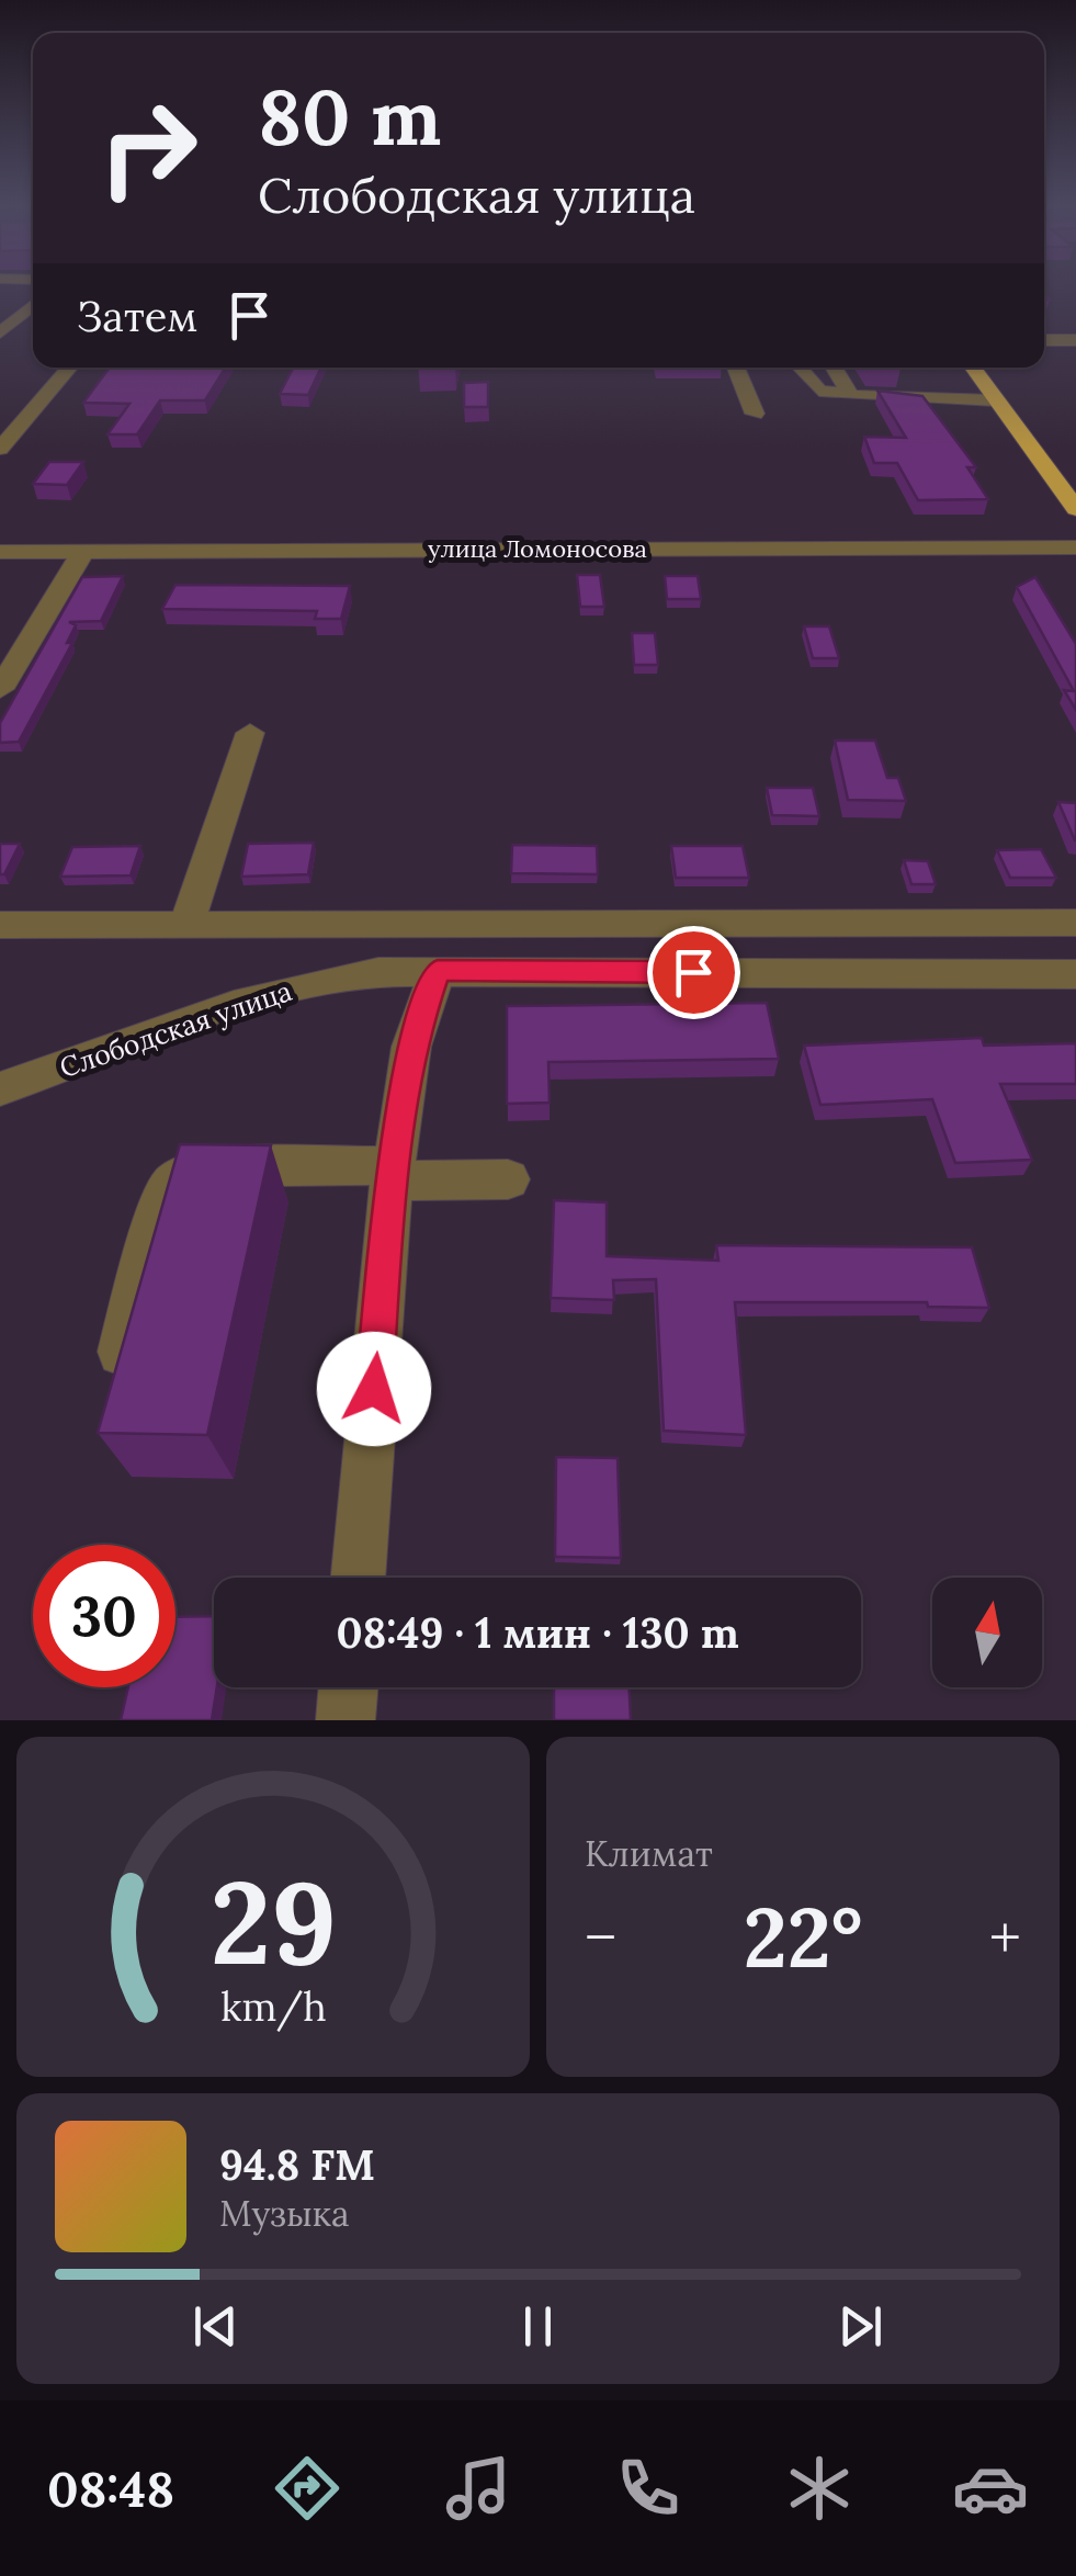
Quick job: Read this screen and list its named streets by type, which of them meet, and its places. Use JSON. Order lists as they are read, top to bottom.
{
  "streets": {
    "street": ["улица Ломоносова", "Слободская улица"]
  },
  "north": "top",
  "page": {
    "turn": ["80 m", "Слободская улица"],
    "then": "Затем",
    "limit": "30",
    "trip": "08:49 · 1 мин · 130 m",
    "tile": "Климат",
    "heat": ["−", "22°", "+"],
    "song": ["94.8 FM", "Музыка"],
    "tabs": "08:48",
    "gauge": ["29", "km/h"]
  }
}
